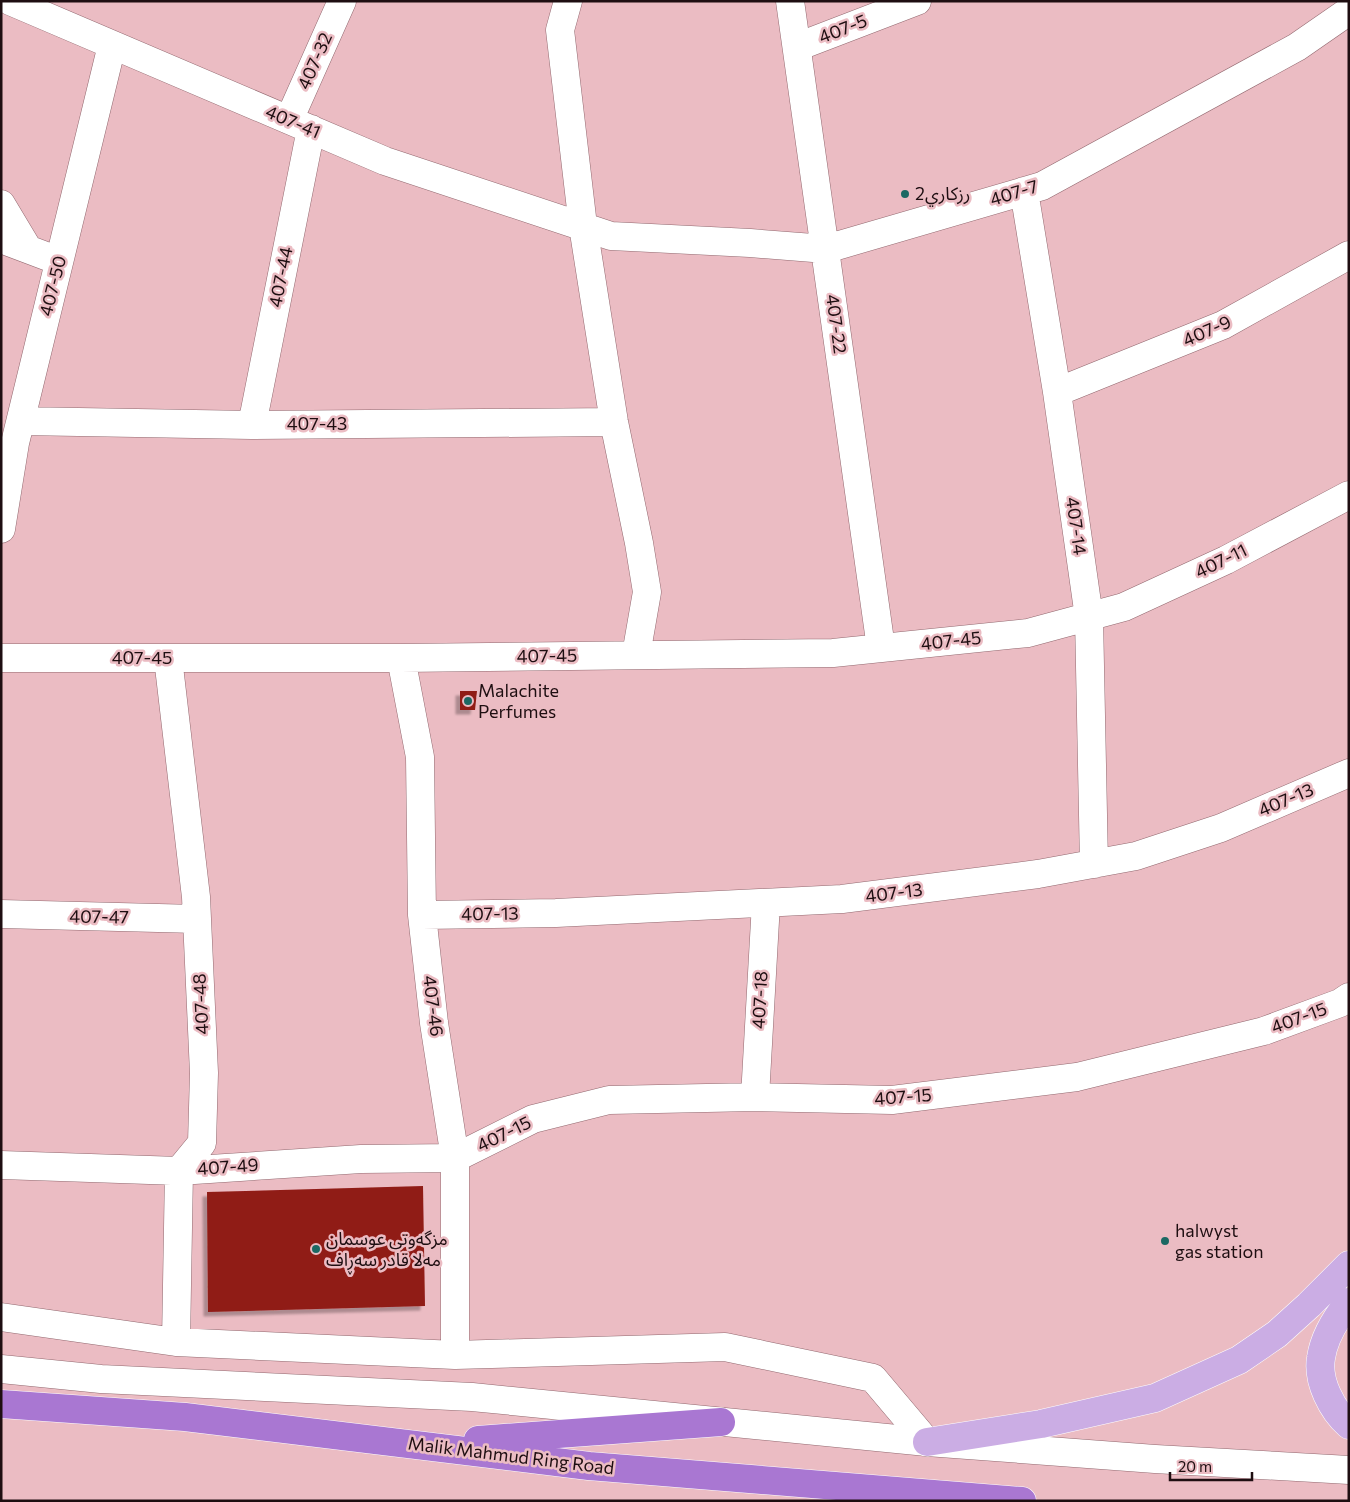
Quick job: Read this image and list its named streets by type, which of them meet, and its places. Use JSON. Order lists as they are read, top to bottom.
{
  "streets": {
    "highway": ["Malik Mahmud Ring Road"],
    "street": [
      "407-5",
      "407-32",
      "407-41",
      "407-7",
      "407-44",
      "407-50",
      "407-22",
      "407-9",
      "407-43",
      "407-14",
      "407-11",
      "407-45",
      "407-13",
      "407-47",
      "407-18",
      "407-48",
      "407-46",
      "407-15",
      "407-49"
    ]
  },
  "crossings": [
    ["407-5", "407-22"],
    ["407-32", "407-41"],
    ["407-32", "407-44"],
    ["407-41", "407-7"],
    ["407-41", "407-44"],
    ["407-41", "407-50"],
    ["407-7", "407-22"],
    ["407-7", "407-14"],
    ["407-44", "407-43"],
    ["407-50", "407-43"],
    ["407-22", "407-45"],
    ["407-9", "407-14"],
    ["407-14", "407-11"],
    ["407-14", "407-45"],
    ["407-14", "407-13"],
    ["407-11", "407-45"],
    ["407-45", "407-48"],
    ["407-45", "407-46"],
    ["407-13", "407-18"],
    ["407-13", "407-46"],
    ["407-47", "407-48"],
    ["407-18", "407-15"],
    ["407-48", "407-49"],
    ["407-46", "407-15"],
    ["407-46", "407-49"],
    ["407-15", "407-49"]
  ],
  "places": [
    "رزكاري2",
    "Malachite Perfumes",
    "halwyst gas station",
    "مزگەوتی عوسمان مەلا قادر سەڕاف"
  ],
  "scale_bar": "20 m"
}
